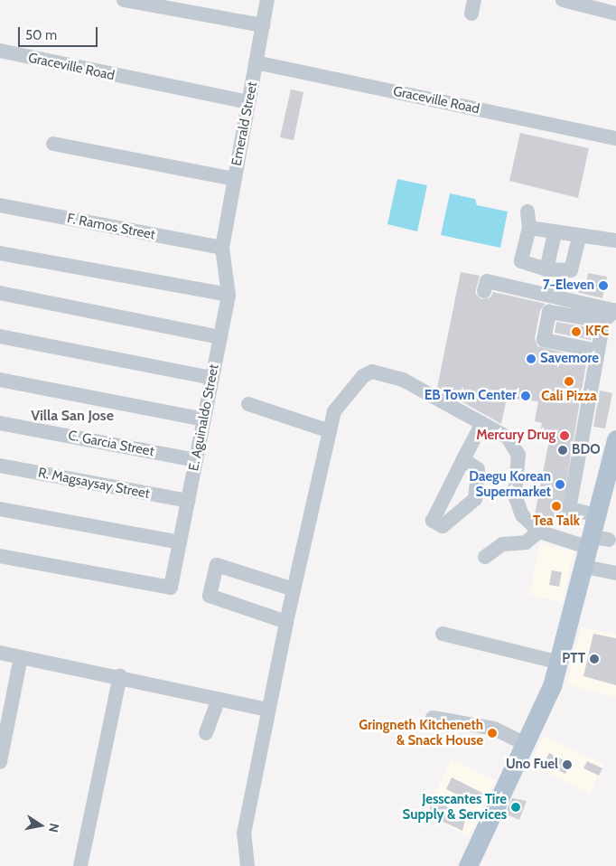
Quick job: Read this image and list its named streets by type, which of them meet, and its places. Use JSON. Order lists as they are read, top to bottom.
{
  "streets": {
    "street": [
      "Graceville Road",
      "Emerald Street",
      "F. Ramos Street",
      "E. Aguinaldo Street",
      "C. Garcia Street",
      "R. Magsaysay Street"
    ]
  },
  "crossings": [
    ["Graceville Road", "Emerald Street"],
    ["Emerald Street", "F. Ramos Street"],
    ["Emerald Street", "E. Aguinaldo Street"],
    ["F. Ramos Street", "E. Aguinaldo Street"],
    ["E. Aguinaldo Street", "C. Garcia Street"],
    ["E. Aguinaldo Street", "R. Magsaysay Street"]
  ],
  "districts": ["Villa San Jose"],
  "places": [
    "7-Eleven",
    "KFC",
    "Savemore",
    "Cali Pizza",
    "EB Town Center",
    "Mercury Drug",
    "BDO",
    "Daegu Korean Supermarket",
    "Tea Talk",
    "PTT",
    "Gringneth Kitcheneth & Snack House",
    "Uno Fuel",
    "Jesscantes Tire Supply & Services"
  ],
  "scale_bar": "50 m",
  "north": "right"
}
